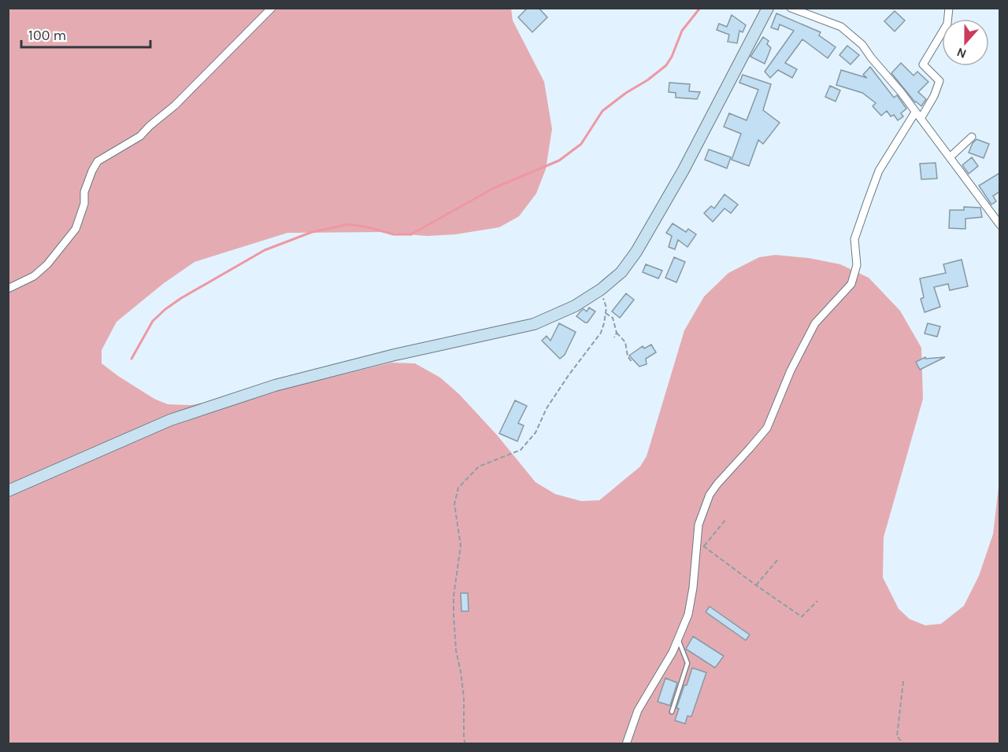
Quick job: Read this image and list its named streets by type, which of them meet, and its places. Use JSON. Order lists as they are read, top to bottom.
{
  "scale_bar": "100 m",
  "north": "bottom"
}
